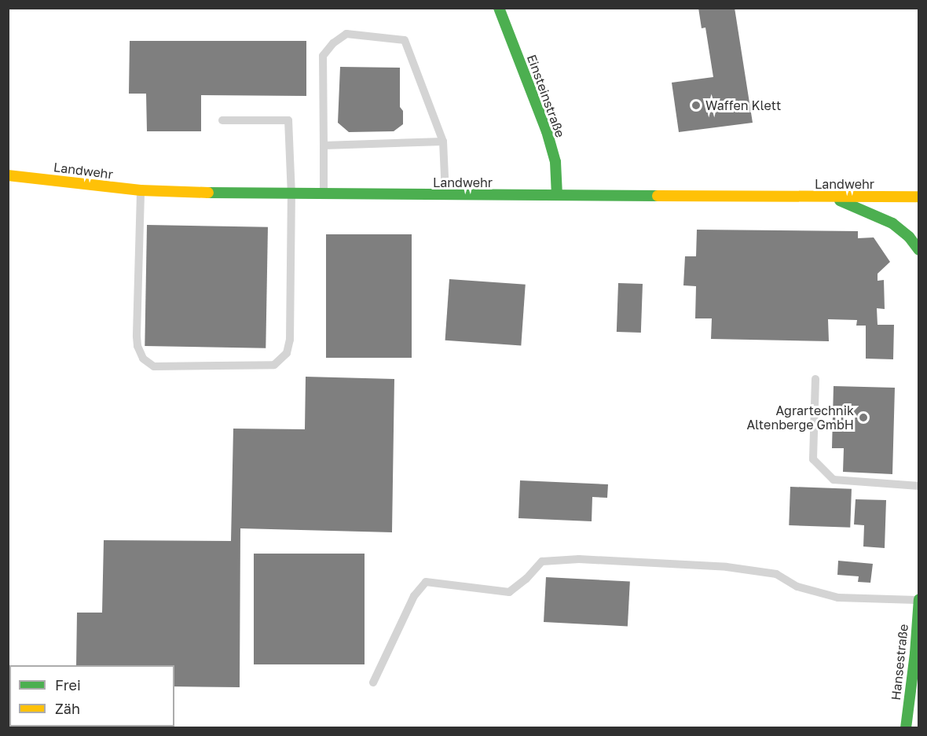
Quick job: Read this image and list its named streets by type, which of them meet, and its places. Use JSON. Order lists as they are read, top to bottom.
{
  "streets": {
    "main road": ["Einsteinstraße", "Landwehr", "Hansestraße"]
  },
  "crossings": [
    ["Einsteinstraße", "Landwehr"]
  ],
  "places": ["Waffen Klett", "Agrartechnik Altenberge GmbH"],
  "legend": ["Frei", "Zäh"]
}
